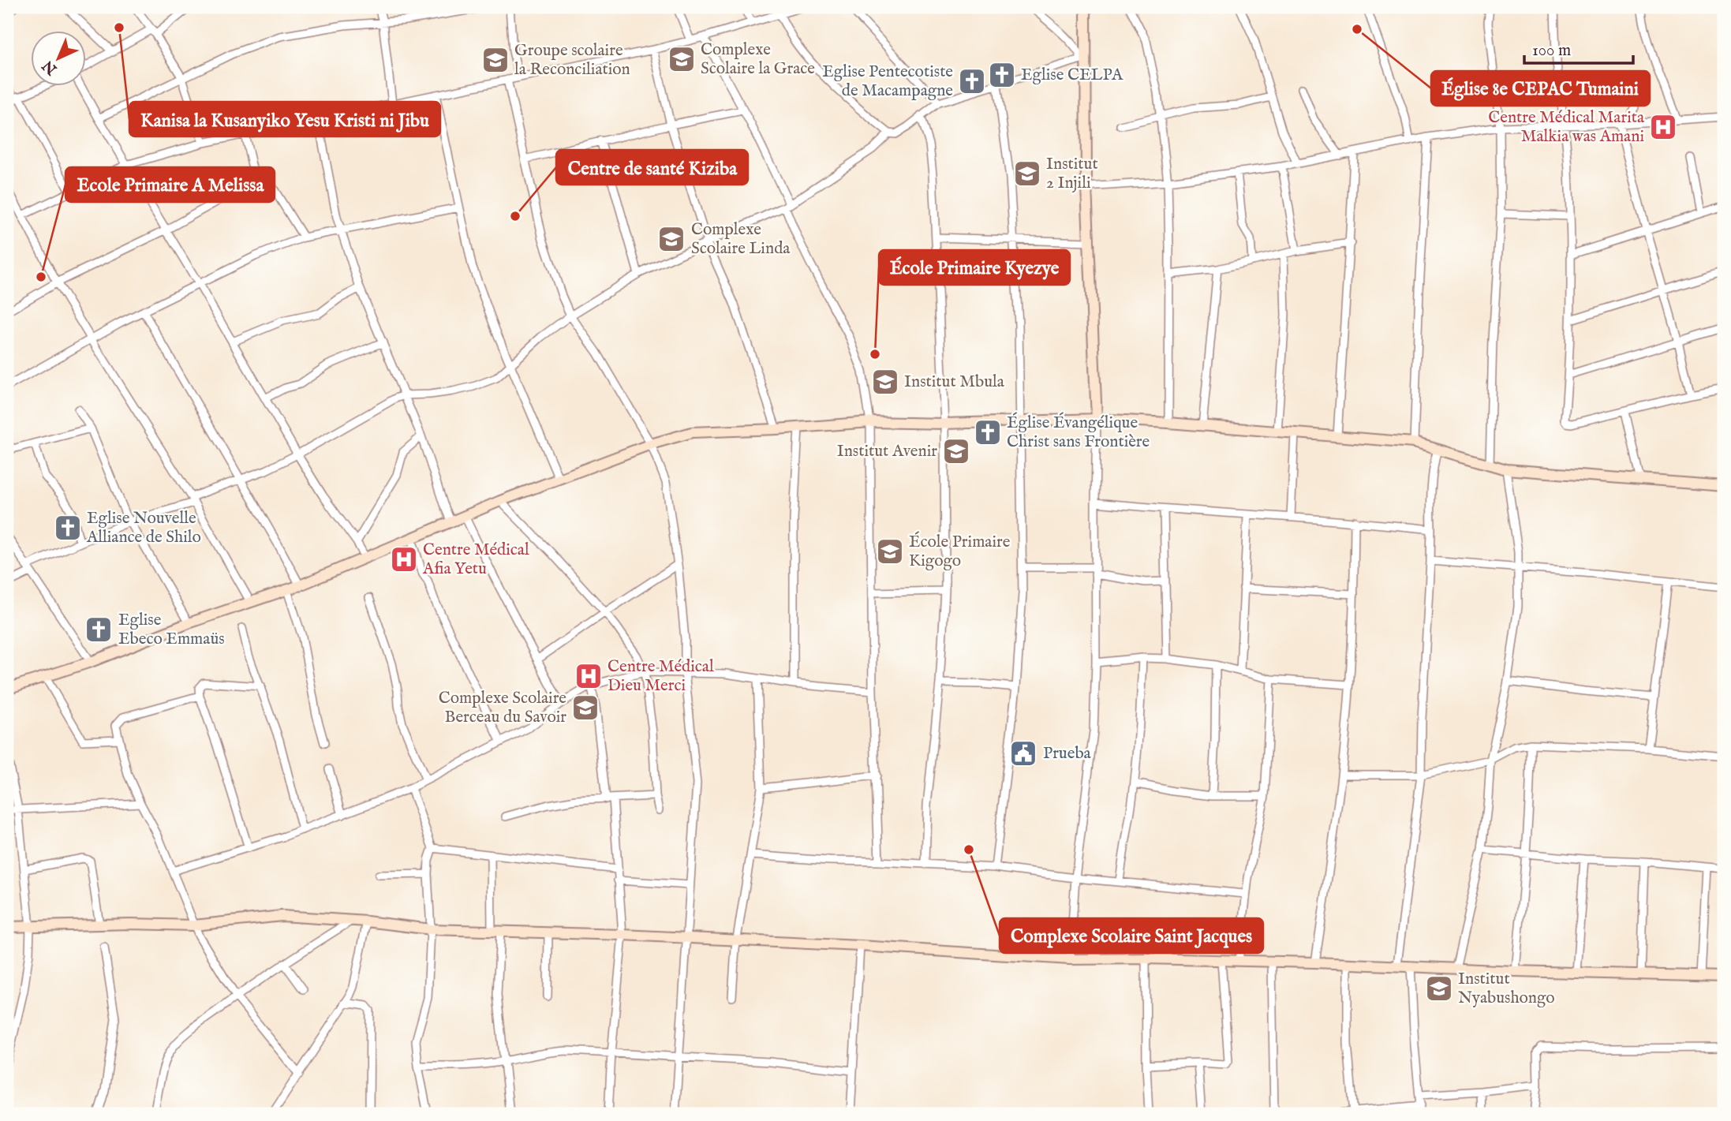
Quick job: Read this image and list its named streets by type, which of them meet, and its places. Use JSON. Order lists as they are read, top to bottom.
{
  "places": {
    "other": [
      "Kanisa la Kusanyiko Yesu Kristi ni Jibu",
      "Église 8e CEPAC Tumaini",
      "Centre de santé Kiziba",
      "Ecole Primaire A Melissa",
      "École Primaire Kyezye",
      "Complexe Scolaire Saint Jacques"
    ],
    "school or university": [
      "Complexe Scolaire la Grace",
      "Groupe scolaire la Reconciliation",
      "Institut 2 Injili",
      "Complexe Scolaire Linda",
      "Institut Mbula",
      "Institut Avenir",
      "École Primaire Kigogo",
      "Complexe Scolaire Berceau du Savoir",
      "Institut Nyabushongo"
    ],
    "church": [
      "Eglise CELPA",
      "Eglise Pentecotiste de Macampagne",
      "Église Évangélique Christ sans Frontière",
      "Eglise Nouvelle Alliance de Shilo",
      "Eglise Ebeco Emmaüs"
    ],
    "hospital": ["Centre Médical Marita Malkia was Amani", "Centre Médical Afia Yetu", "Centre Médical Dieu Merci"],
    "public building": ["Prueba"]
  },
  "scale_bar": "100 m",
  "north": "bottom left"
}
